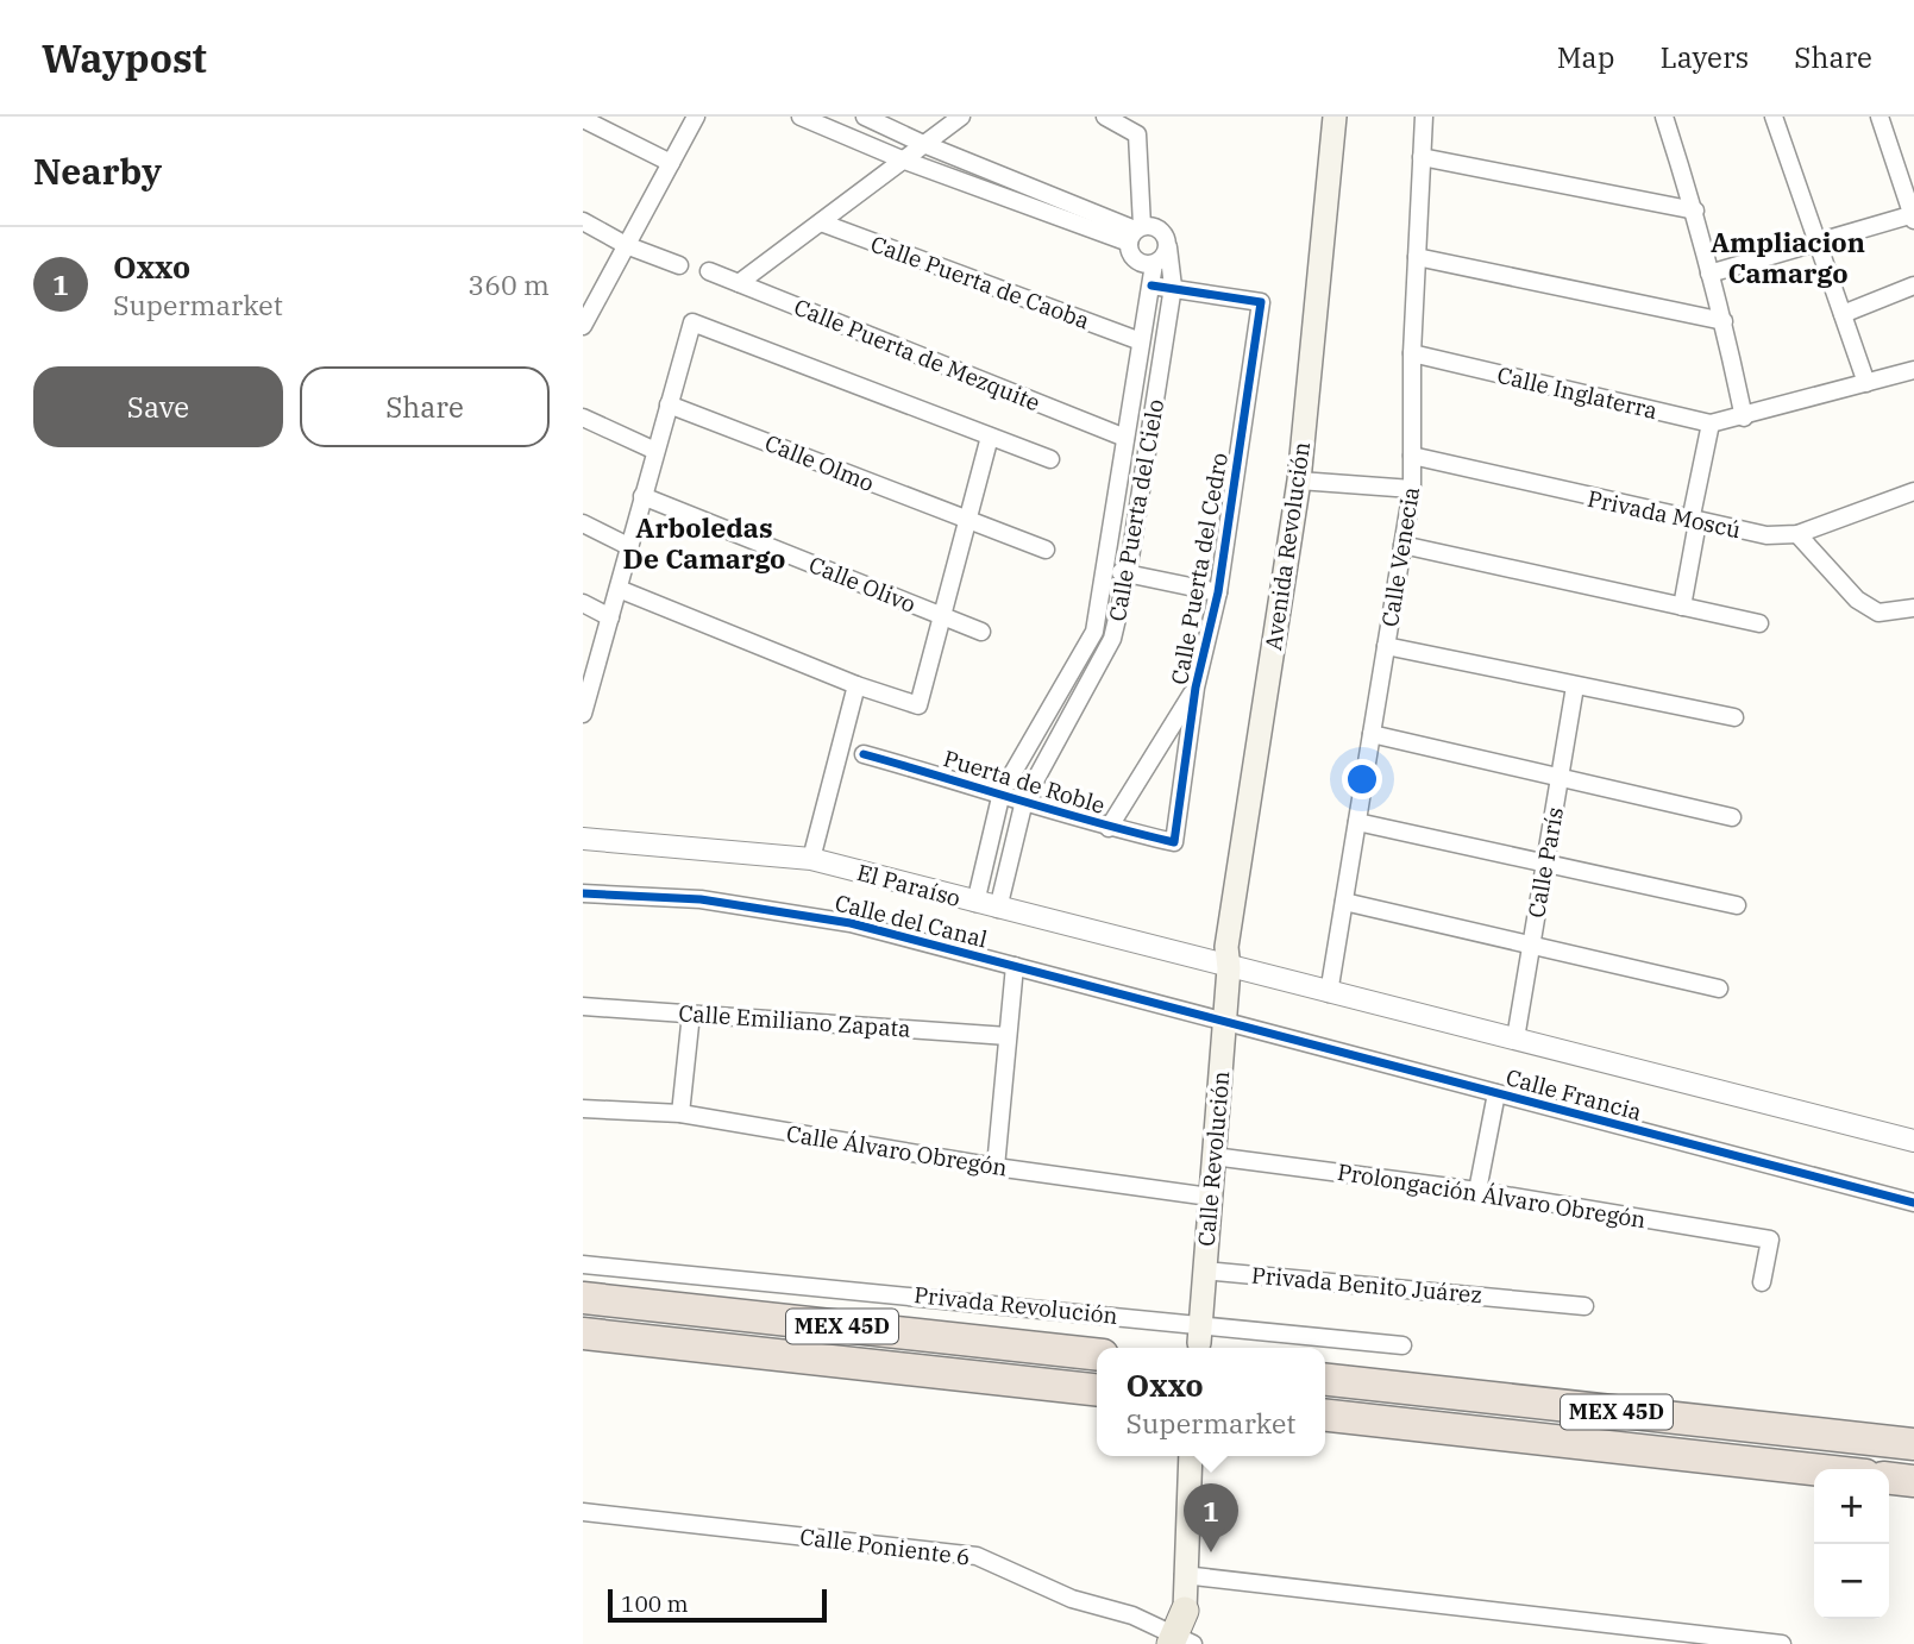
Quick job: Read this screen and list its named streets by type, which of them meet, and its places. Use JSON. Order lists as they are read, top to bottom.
{
  "streets": {
    "highway": ["MEX 45D"],
    "main road": ["Avenida Revolución", "Calle Revolución"],
    "street": [
      "Calle Puerta de Caoba",
      "Calle Puerta de Mezquite",
      "Calle Inglaterra",
      "Calle Olmo",
      "Calle Puerta del Cielo",
      "Privada Moscú",
      "Calle Venecia",
      "Calle Puerta del Cedro",
      "Calle Olivo",
      "Puerta de Roble",
      "Calle París",
      "El Paraíso",
      "Calle del Canal",
      "Calle Emiliano Zapata",
      "Calle Francia",
      "Calle Álvaro Obregón",
      "Prolongación Álvaro Obregón",
      "Privada Benito Juárez",
      "Privada Revolución",
      "Calle Poniente 6"
    ]
  },
  "crossings": [
    ["Calle Puerta de Caoba", "Calle Puerta del Cielo"],
    ["Calle Puerta de Mezquite", "Calle Puerta del Cielo"],
    ["Calle Inglaterra", "Calle Venecia"],
    ["Calle Puerta del Cielo", "Calle Puerta del Cedro"],
    ["Calle Puerta del Cielo", "Puerta de Roble"],
    ["Calle Puerta del Cielo", "El Paraíso"],
    ["Privada Moscú", "Calle Venecia"],
    ["Avenida Revolución", "El Paraíso"],
    ["Avenida Revolución", "Calle Francia"],
    ["Avenida Revolución", "Calle Revolución"],
    ["Calle Venecia", "Calle Francia"],
    ["Calle Puerta del Cedro", "Puerta de Roble"],
    ["Calle París", "Calle Francia"],
    ["El Paraíso", "Calle Francia"],
    ["El Paraíso", "Calle Revolución"],
    ["Calle del Canal", "Calle Francia"],
    ["Calle del Canal", "Calle Revolución"],
    ["Calle Francia", "Calle Revolución"],
    ["Calle Álvaro Obregón", "Calle Revolución"],
    ["Calle Revolución", "Prolongación Álvaro Obregón"],
    ["Calle Revolución", "Privada Benito Juárez"],
    ["Calle Revolución", "Privada Revolución"]
  ],
  "districts": ["Ampliacion Camargo", "Arboledas De Camargo"],
  "scale_bar": "100 m",
  "page": {
    "header": "Waypost",
    "nav": ["Map", "Layers", "Share"],
    "heading": "Nearby",
    "list": [
      {
        "mark": "1",
        "name": "Oxxo",
        "note": "Supermarket",
        "value": "360 m"
      }
    ],
    "buttons": ["Save", "Share"],
    "popup": ["Oxxo", "Supermarket"],
    "map_buttons": ["+", "−"],
    "pins": "1",
    "scale": "100 m"
  }
}
